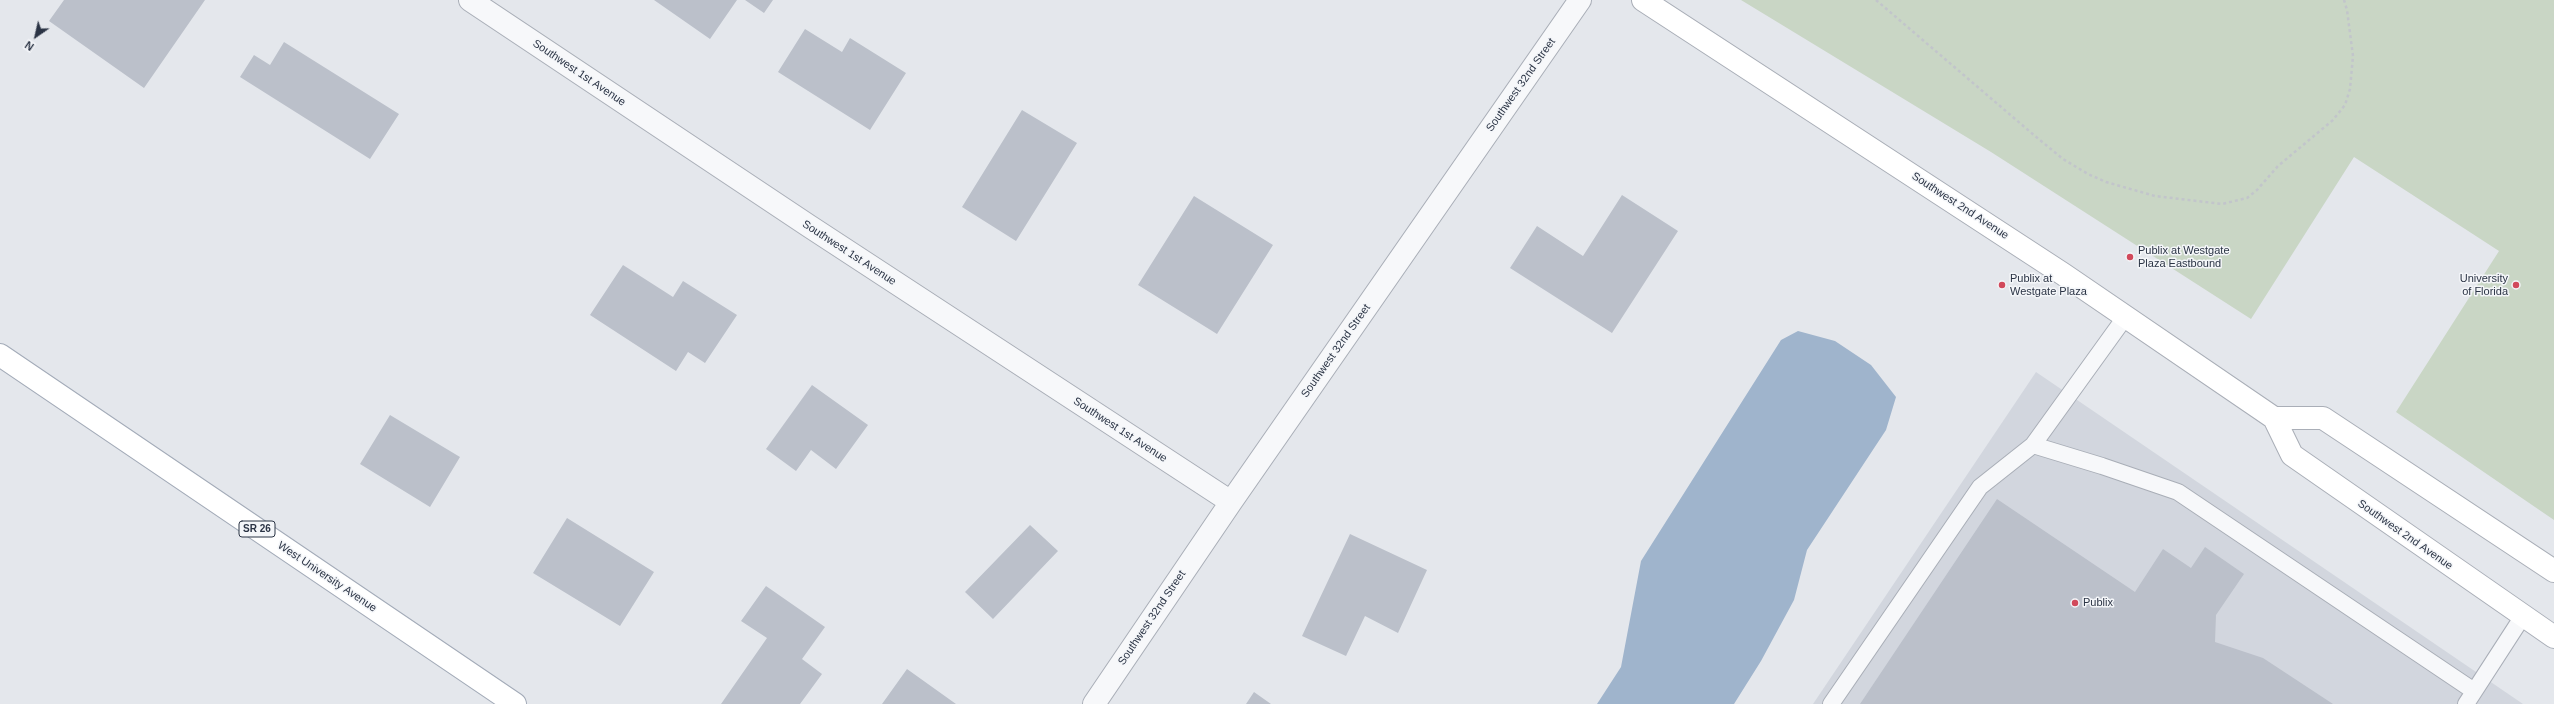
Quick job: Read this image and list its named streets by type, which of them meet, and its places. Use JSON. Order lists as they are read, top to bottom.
{
  "streets": {
    "main road": ["Southwest 2nd Avenue", "SR 26", "West University Avenue"],
    "street": ["Southwest 1st Avenue", "Southwest 32nd Street"]
  },
  "crossings": [
    ["Southwest 1st Avenue", "Southwest 32nd Street"]
  ],
  "places": [
    "Publix at Westgate Plaza Eastbound",
    "Publix at Westgate Plaza",
    "University of Florida",
    "Publix"
  ],
  "north": "bottom left"
}
